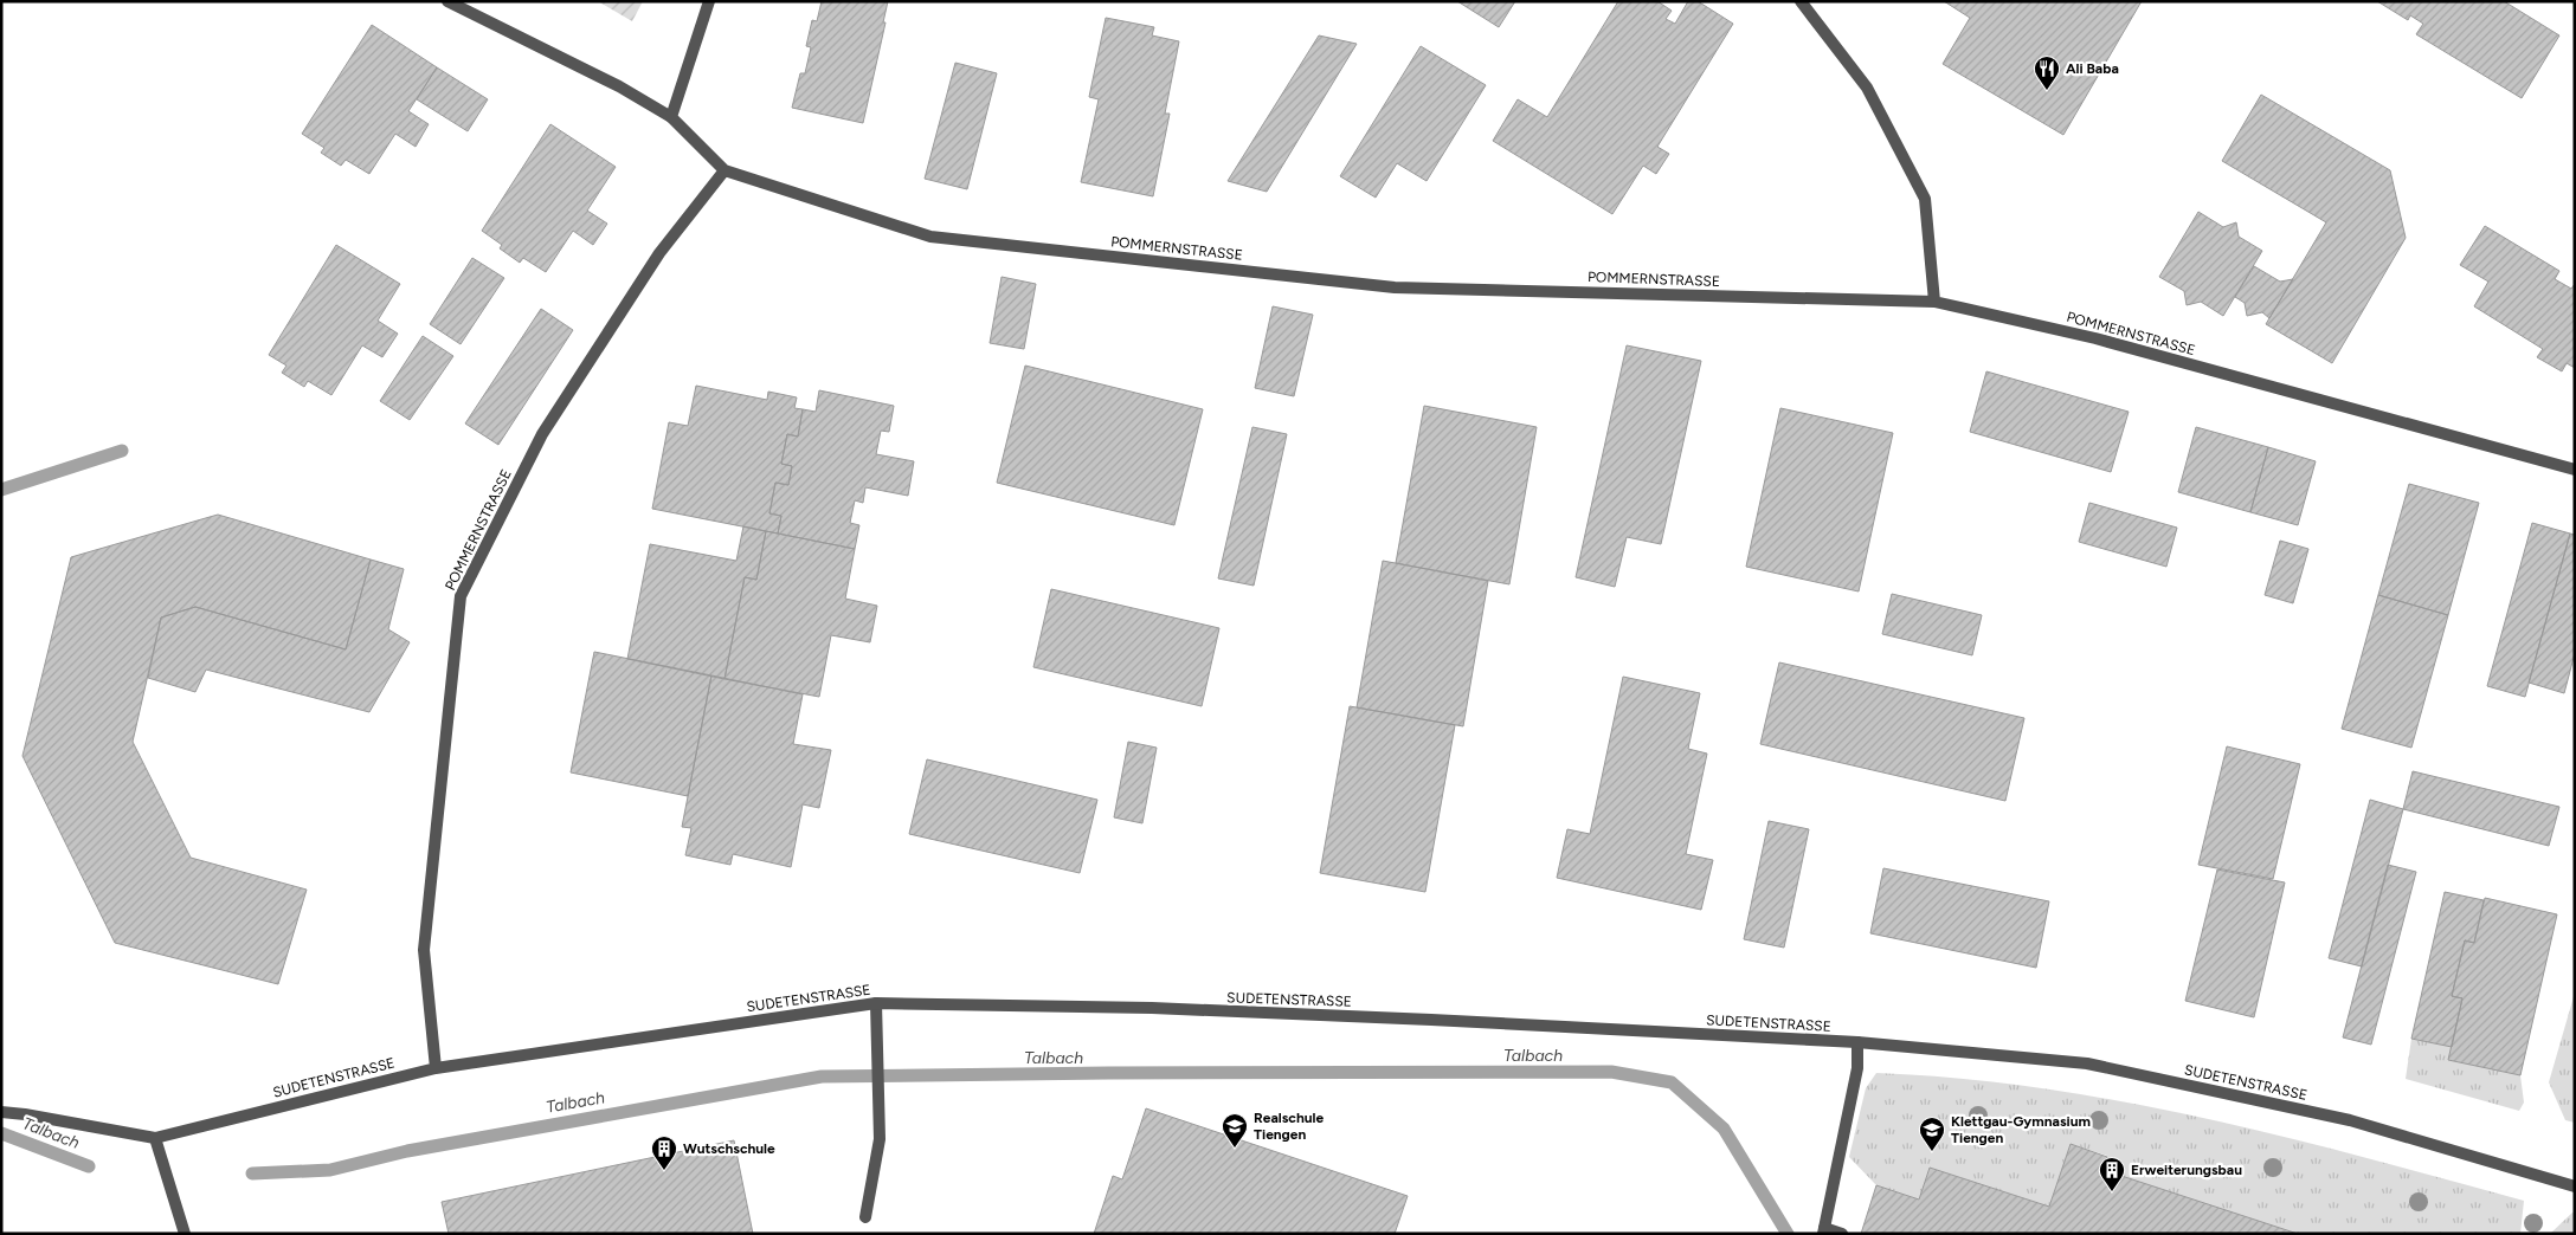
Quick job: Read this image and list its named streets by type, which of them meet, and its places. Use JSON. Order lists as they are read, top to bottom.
{
  "streets": {
    "street": ["POMMERNSTRASSE", "SUDETENSTRASSE"]
  },
  "crossings": [
    ["POMMERNSTRASSE", "SUDETENSTRASSE"]
  ],
  "water": ["Talbach"],
  "places": {
    "restaurant": ["Ali Baba"],
    "school or university": ["Realschule Tiengen", "Klettgau-Gymnasium Tiengen"],
    "building": ["Wutschschule", "Erweiterungsbau"]
  }
}
